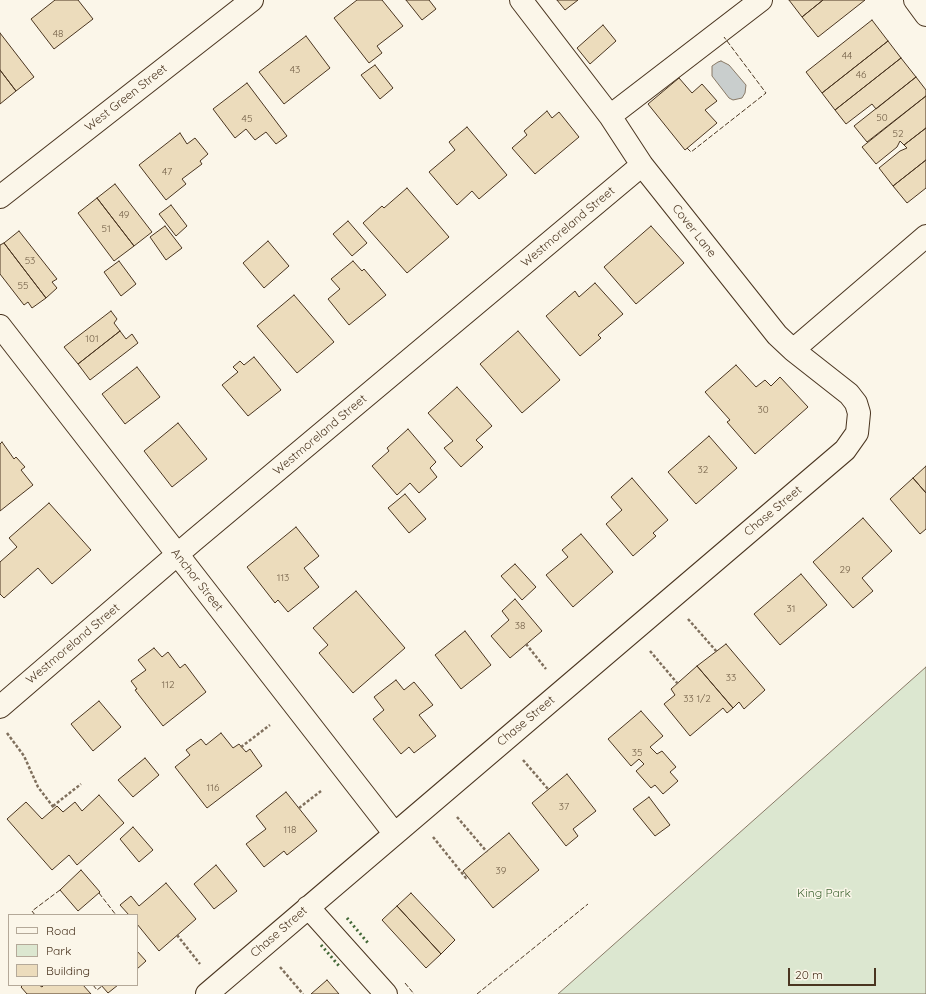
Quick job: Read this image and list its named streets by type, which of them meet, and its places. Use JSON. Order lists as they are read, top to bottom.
{
  "streets": {
    "street": [
      "West Green Street",
      "Westmoreland Street",
      "Cover Lane",
      "Chase Street",
      "Anchor Street"
    ]
  },
  "crossings": [
    ["Westmoreland Street", "Cover Lane"],
    ["Westmoreland Street", "Anchor Street"],
    ["Cover Lane", "Chase Street"],
    ["Chase Street", "Anchor Street"]
  ],
  "parks": ["King Park"],
  "house_numbers": [
    "48",
    "44",
    "43",
    "46",
    "50",
    "45",
    "52",
    "47",
    "49",
    "51",
    "53",
    "55",
    "101",
    "30",
    "32",
    "29",
    "113",
    "31",
    "38",
    "33",
    "112",
    "33 1/2",
    "35",
    "116",
    "37",
    "118",
    "39"
  ],
  "legend": ["Road", "Park", "Building"],
  "scale_bar": "20 m"
}
